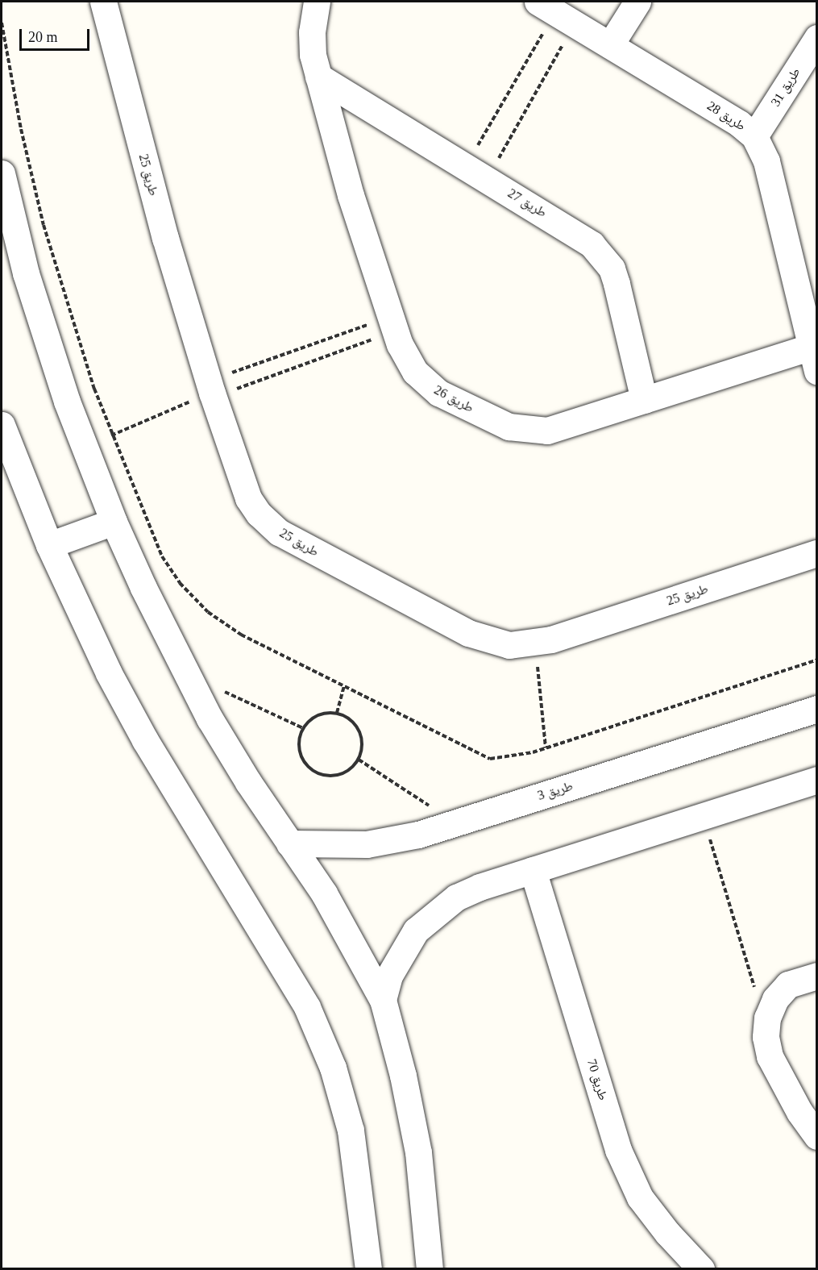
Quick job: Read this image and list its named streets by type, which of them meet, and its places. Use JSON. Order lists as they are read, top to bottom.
{
  "streets": {
    "street": [
      "طريق 31",
      "طريق 28",
      "طريق 25",
      "طريق 27",
      "طريق 26",
      "طريق 3",
      "طريق 70"
    ]
  },
  "crossings": [
    ["طريق 31", "طريق 28"],
    ["طريق 28", "طريق 26"],
    ["طريق 27", "طريق 26"]
  ],
  "scale_bar": "20 m"
}
